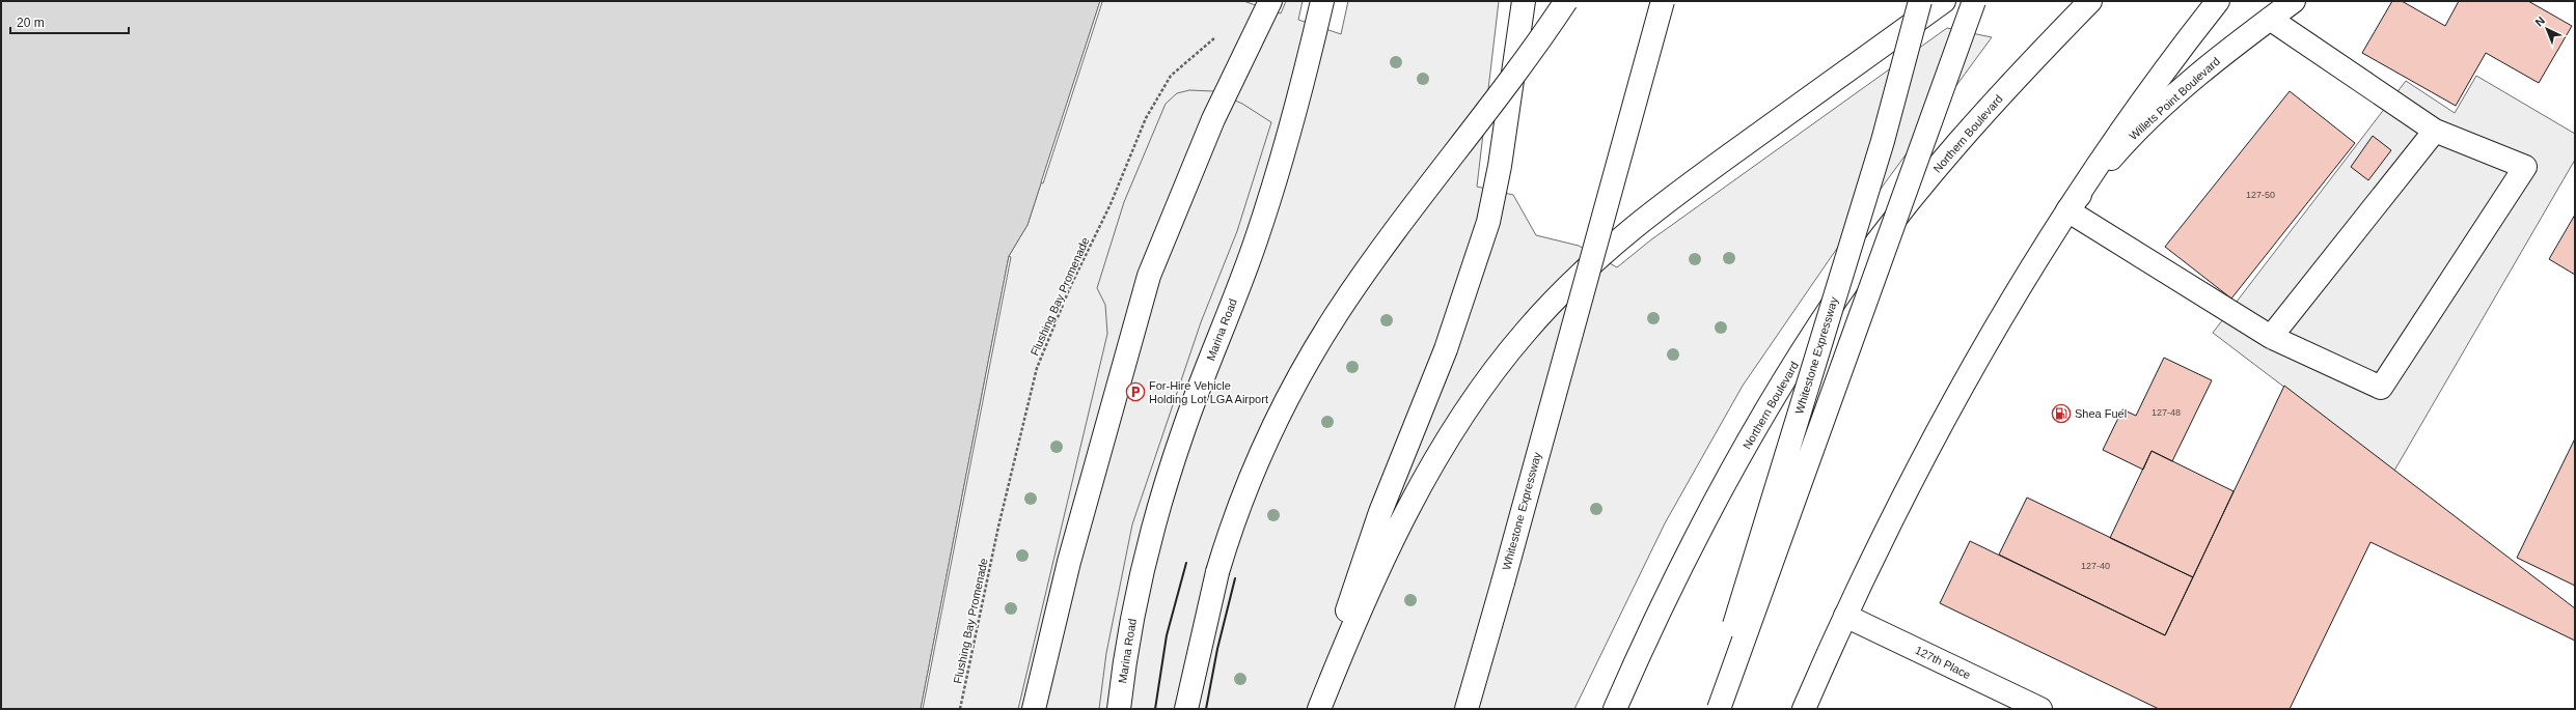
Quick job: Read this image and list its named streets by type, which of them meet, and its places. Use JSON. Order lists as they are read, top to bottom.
{
  "streets": {
    "main road": [
      "Willets Point Boulevard",
      "Northern Boulevard",
      "Marina Road",
      "Whitestone Expressway",
      "127th Place"
    ],
    "path": ["Flushing Bay Promenade"]
  },
  "places": {
    "parking": ["For-Hire Vehicle Holding Lot LGA Airport"],
    "fuel station": ["Shea Fuel"]
  },
  "house_numbers": ["127-50", "127-48", "127-40"],
  "scale_bar": "20 m",
  "north": "top left"
}
